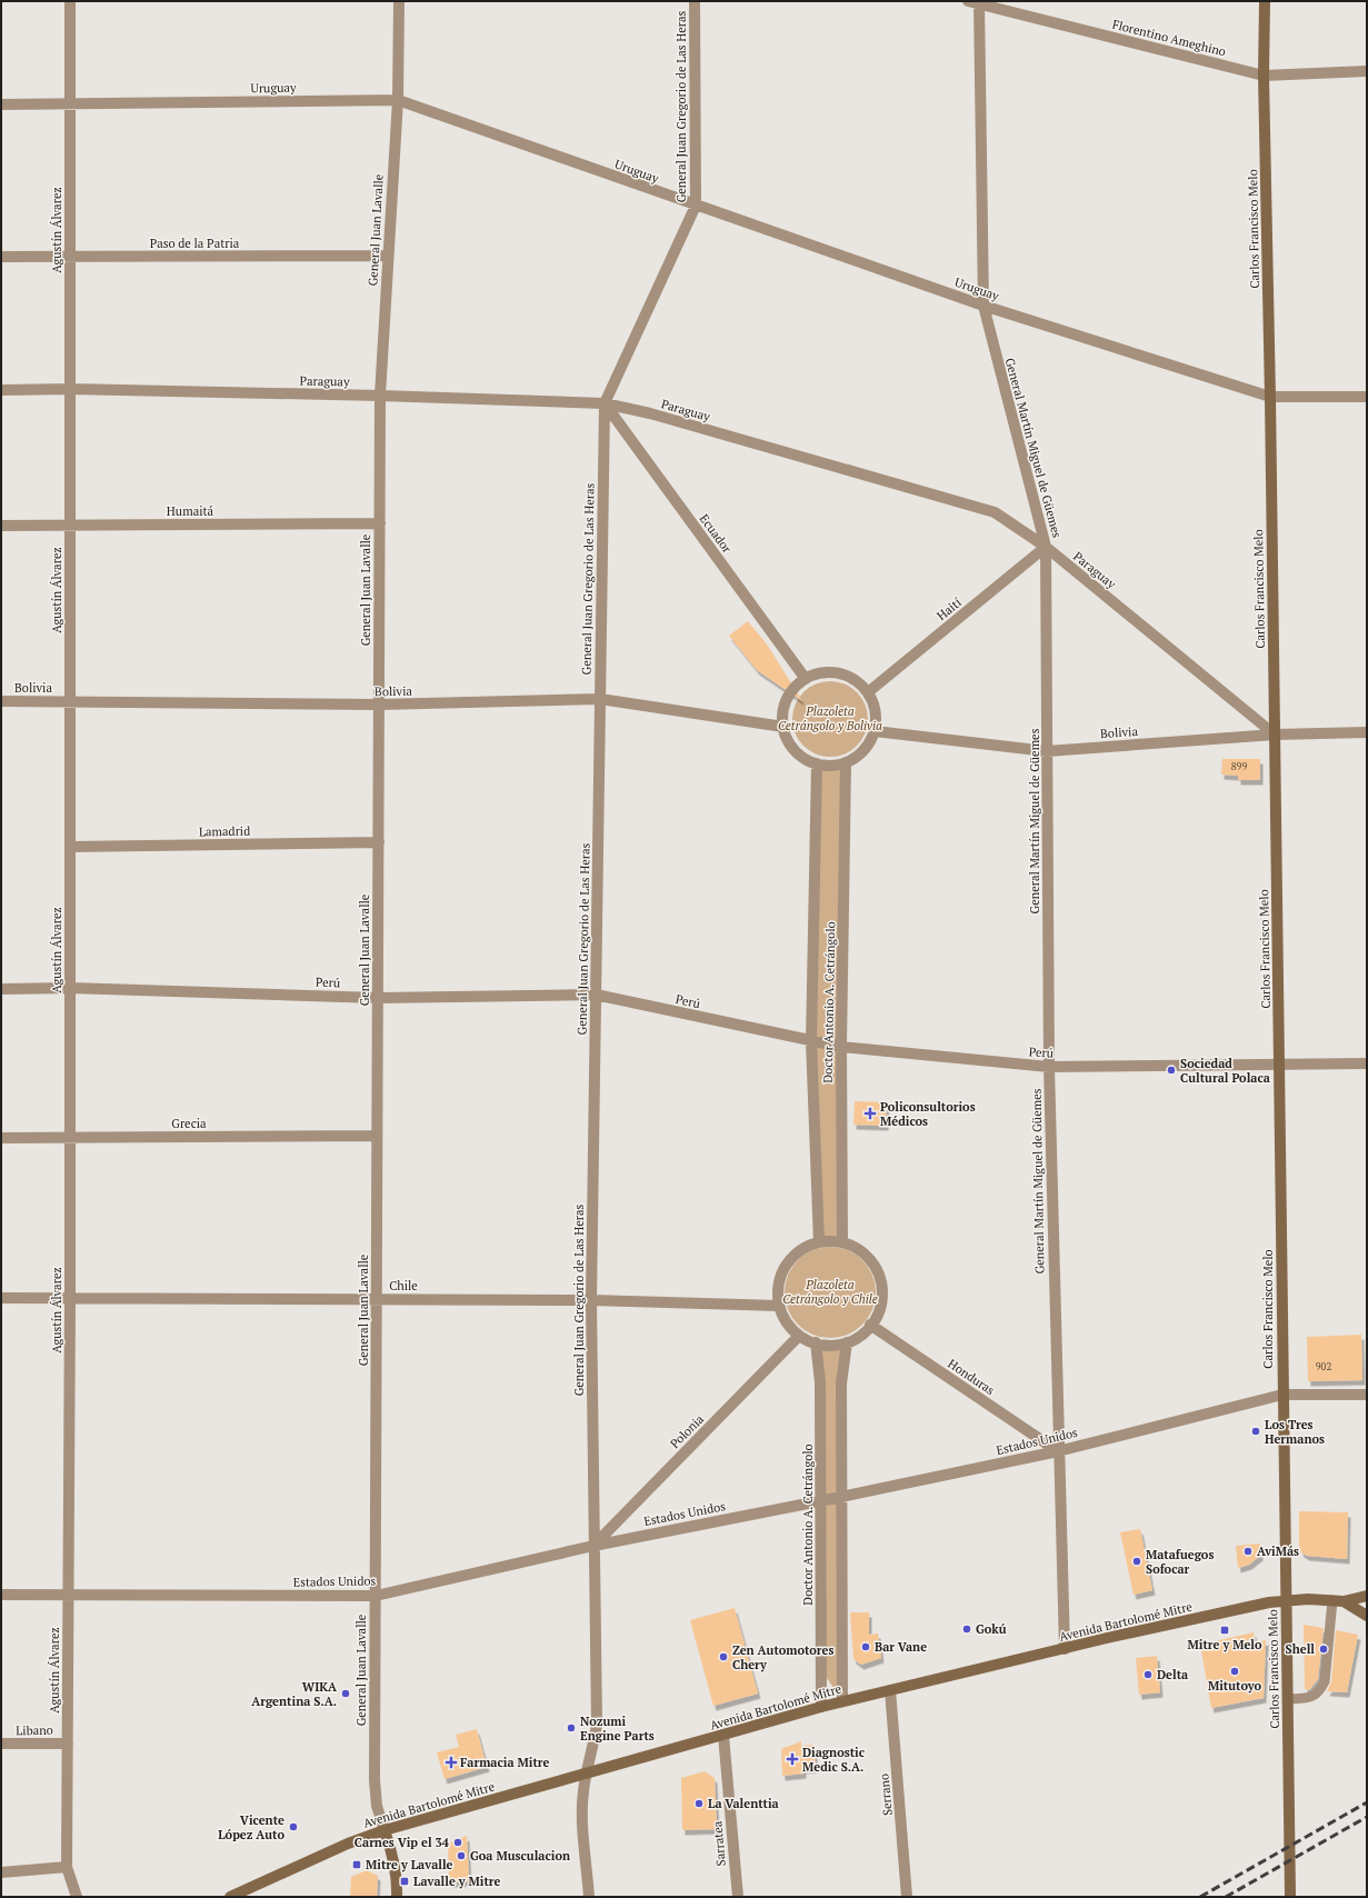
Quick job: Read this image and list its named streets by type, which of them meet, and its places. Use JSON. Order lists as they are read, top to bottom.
{
  "streets": {
    "street": [
      "Florentino Ameghino",
      "Uruguay",
      "General Juan Gregorio de Las Heras",
      "Carlos Francisco Melo",
      "Agustín Álvarez",
      "General Juan Lavalle",
      "Paso de la Patria",
      "Paraguay",
      "General Martín Miguel de Güemes",
      "Humaitá",
      "Ecuador",
      "Haití",
      "Bolivia",
      "Lamadrid",
      "Perú",
      "Doctor Antonio A. Cetrángolo",
      "Grecia",
      "Chile",
      "Honduras",
      "Polonia",
      "Estados Unidos",
      "Avenida Bartolomé Mitre",
      "Libano",
      "Serrano",
      "Sarratea"
    ]
  },
  "crossings": [
    ["Florentino Ameghino", "Carlos Francisco Melo"],
    ["Florentino Ameghino", "General Martín Miguel de Güemes"],
    ["Uruguay", "General Juan Gregorio de Las Heras"],
    ["Uruguay", "Carlos Francisco Melo"],
    ["Uruguay", "Agustín Álvarez"],
    ["Uruguay", "General Juan Lavalle"],
    ["Uruguay", "General Martín Miguel de Güemes"],
    ["General Juan Gregorio de Las Heras", "Paraguay"],
    ["General Juan Gregorio de Las Heras", "Ecuador"],
    ["General Juan Gregorio de Las Heras", "Bolivia"],
    ["General Juan Gregorio de Las Heras", "Perú"],
    ["General Juan Gregorio de Las Heras", "Chile"],
    ["General Juan Gregorio de Las Heras", "Polonia"],
    ["General Juan Gregorio de Las Heras", "Estados Unidos"],
    ["General Juan Gregorio de Las Heras", "Avenida Bartolomé Mitre"],
    ["Carlos Francisco Melo", "Paraguay"],
    ["Carlos Francisco Melo", "Bolivia"],
    ["Carlos Francisco Melo", "Perú"],
    ["Carlos Francisco Melo", "Estados Unidos"],
    ["Carlos Francisco Melo", "Avenida Bartolomé Mitre"],
    ["Agustín Álvarez", "Paso de la Patria"],
    ["Agustín Álvarez", "Paraguay"],
    ["Agustín Álvarez", "Humaitá"],
    ["Agustín Álvarez", "Bolivia"],
    ["Agustín Álvarez", "Lamadrid"],
    ["Agustín Álvarez", "Perú"],
    ["Agustín Álvarez", "Grecia"],
    ["Agustín Álvarez", "Chile"],
    ["Agustín Álvarez", "Estados Unidos"],
    ["Agustín Álvarez", "Libano"],
    ["General Juan Lavalle", "Paso de la Patria"],
    ["General Juan Lavalle", "Paraguay"],
    ["General Juan Lavalle", "Humaitá"],
    ["General Juan Lavalle", "Bolivia"],
    ["General Juan Lavalle", "Lamadrid"],
    ["General Juan Lavalle", "Perú"],
    ["General Juan Lavalle", "Grecia"],
    ["General Juan Lavalle", "Chile"],
    ["General Juan Lavalle", "Estados Unidos"],
    ["General Juan Lavalle", "Avenida Bartolomé Mitre"],
    ["Paraguay", "General Martín Miguel de Güemes"],
    ["Paraguay", "Ecuador"],
    ["Paraguay", "Haití"],
    ["Paraguay", "Bolivia"],
    ["General Martín Miguel de Güemes", "Haití"],
    ["General Martín Miguel de Güemes", "Bolivia"],
    ["General Martín Miguel de Güemes", "Perú"],
    ["General Martín Miguel de Güemes", "Honduras"],
    ["General Martín Miguel de Güemes", "Estados Unidos"],
    ["General Martín Miguel de Güemes", "Avenida Bartolomé Mitre"],
    ["Ecuador", "Haití"],
    ["Ecuador", "Bolivia"],
    ["Ecuador", "Doctor Antonio A. Cetrángolo"],
    ["Haití", "Bolivia"],
    ["Haití", "Doctor Antonio A. Cetrángolo"],
    ["Bolivia", "Doctor Antonio A. Cetrángolo"],
    ["Perú", "Doctor Antonio A. Cetrángolo"],
    ["Doctor Antonio A. Cetrángolo", "Chile"],
    ["Doctor Antonio A. Cetrángolo", "Honduras"],
    ["Doctor Antonio A. Cetrángolo", "Polonia"],
    ["Doctor Antonio A. Cetrángolo", "Estados Unidos"],
    ["Doctor Antonio A. Cetrángolo", "Avenida Bartolomé Mitre"],
    ["Chile", "Honduras"],
    ["Chile", "Polonia"],
    ["Honduras", "Polonia"],
    ["Honduras", "Estados Unidos"],
    ["Polonia", "Estados Unidos"],
    ["Avenida Bartolomé Mitre", "Serrano"],
    ["Avenida Bartolomé Mitre", "Sarratea"]
  ],
  "parks": ["Plazoleta Cetrángolo y Bolivia", "Plazoleta Cetrángolo y Chile"],
  "places": {
    "other": [
      "Sociedad Cultural Polaca",
      "Los Tres Hermanos",
      "AviMás",
      "Matafuegos Sofocar",
      "Gokú",
      "Bar Vane",
      "Shell",
      "Zen Automotores Chery",
      "Mitutoyo",
      "Delta",
      "WIKA Argentina S.A.",
      "Nozumi Engine Parts",
      "La Valenttia",
      "Vicente López Auto",
      "Carnes Vip el 34",
      "Goa Musculacion"
    ],
    "health": ["Policonsultorios Médicos", "Diagnostic Medic S.A.", "Farmacia Mitre"],
    "transit": ["Mitre y Melo", "Mitre y Lavalle", "Lavalle y Mitre"]
  },
  "house_numbers": ["899", "902"]
}
